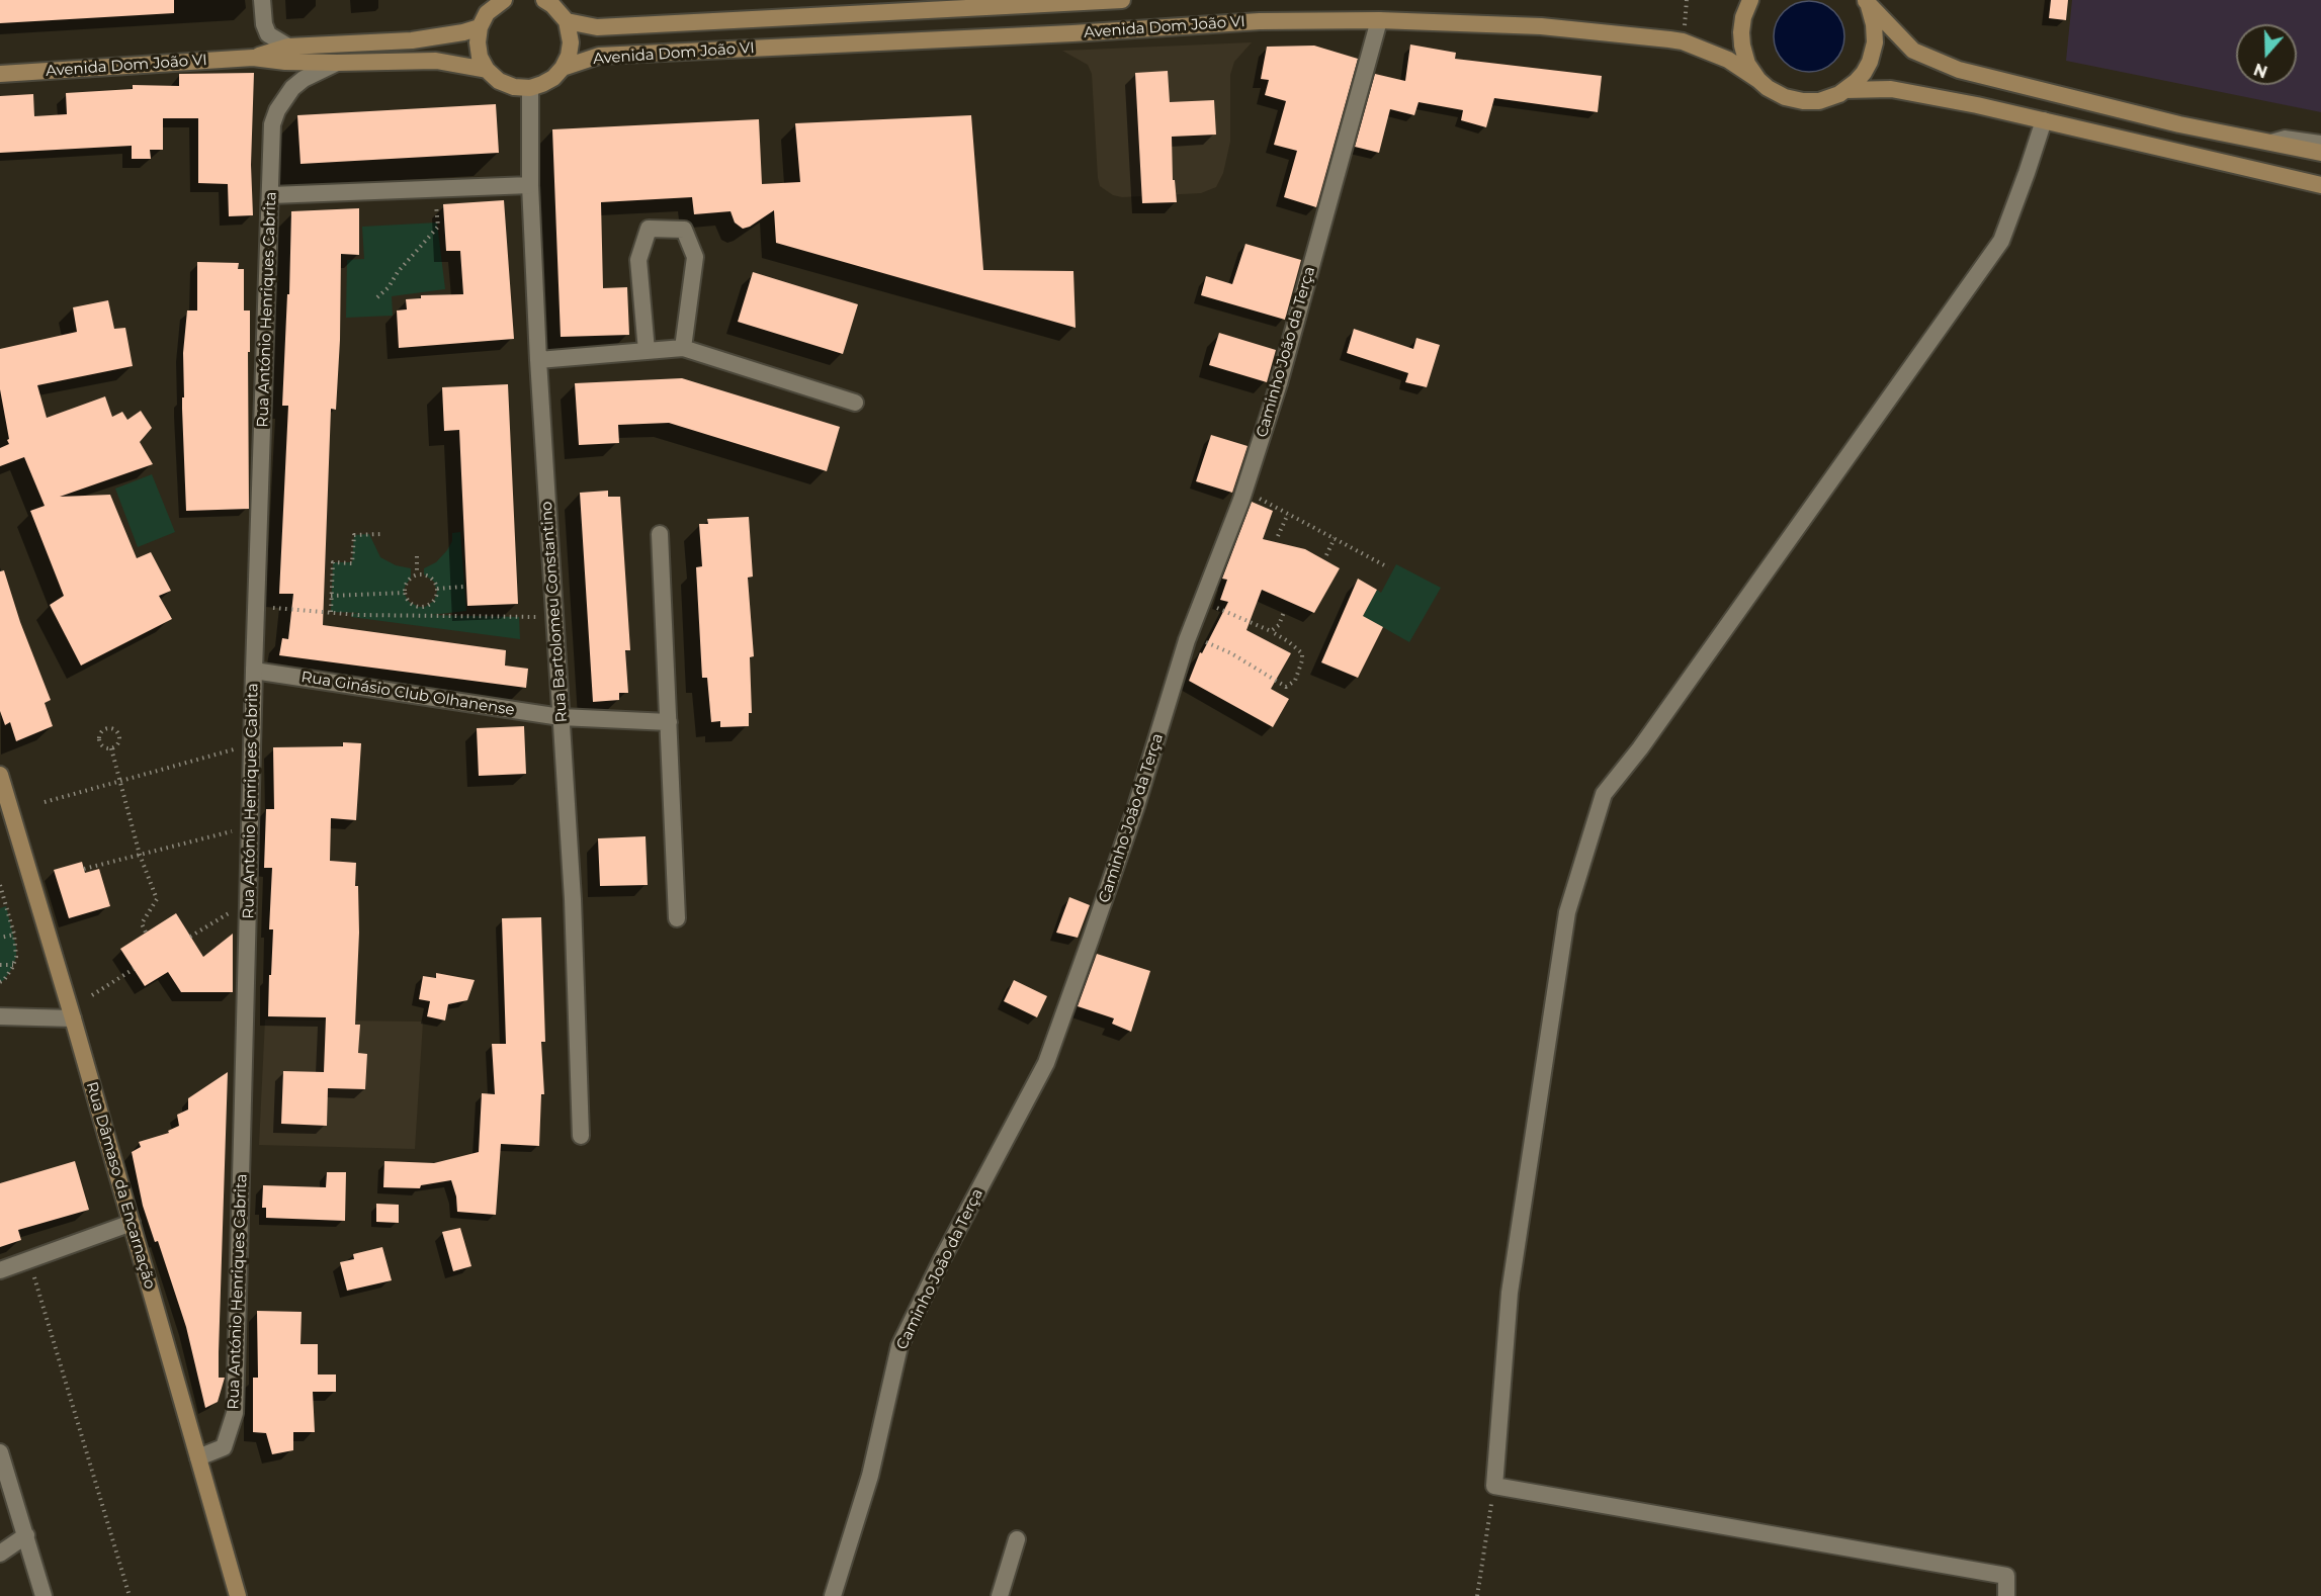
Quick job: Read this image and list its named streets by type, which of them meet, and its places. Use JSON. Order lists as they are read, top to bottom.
{
  "streets": {
    "main road": ["Avenida Dom João VI", "Rua Dâmaso da Encarnação"],
    "street": [
      "Rua António Henriques Cabrita",
      "Caminho João da Terça",
      "Rua Bartolomeu Constantino",
      "Rua Ginásio Club Olhanense"
    ]
  },
  "crossings": [
    ["Avenida Dom João VI", "Rua António Henriques Cabrita"],
    ["Avenida Dom João VI", "Caminho João da Terça"],
    ["Avenida Dom João VI", "Rua Bartolomeu Constantino"],
    ["Rua António Henriques Cabrita", "Rua Ginásio Club Olhanense"],
    ["Rua António Henriques Cabrita", "Rua Dâmaso da Encarnação"],
    ["Rua Bartolomeu Constantino", "Rua Ginásio Club Olhanense"]
  ],
  "north": "bottom"
}
